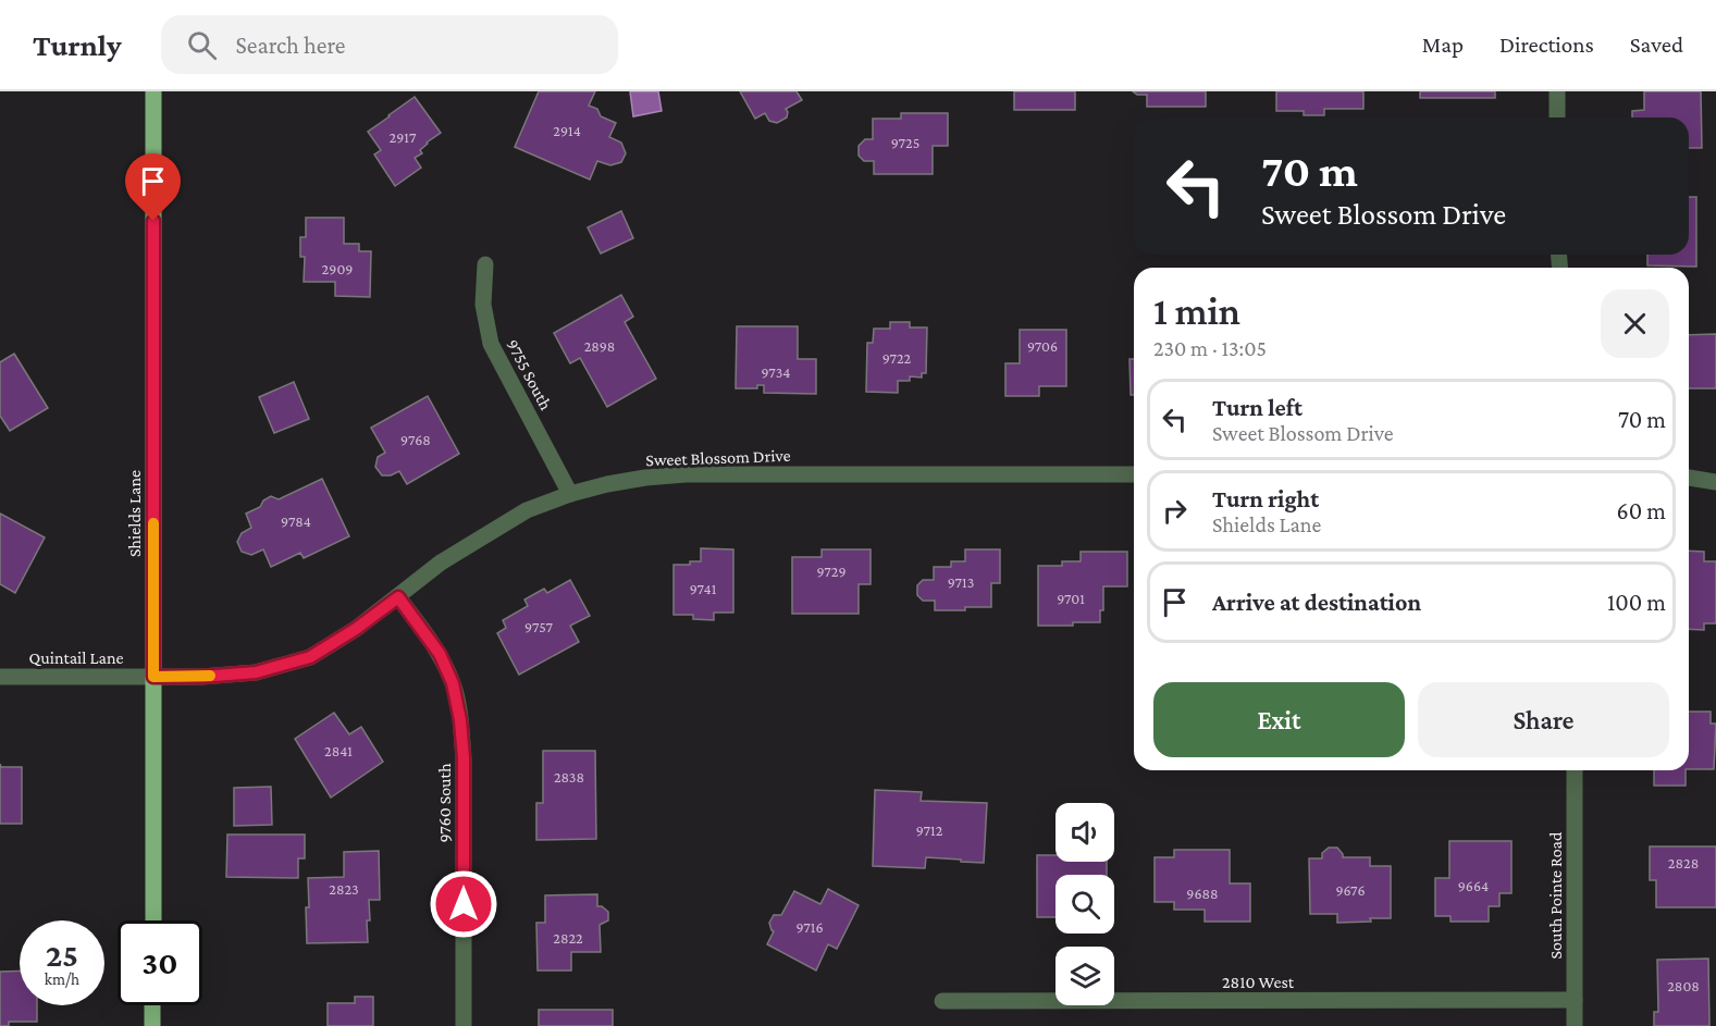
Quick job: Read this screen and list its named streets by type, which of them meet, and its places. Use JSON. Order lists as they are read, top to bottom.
{
  "streets": {
    "main road": ["Shields Lane"],
    "street": [
      "9755 South",
      "Sweet Blossom Drive",
      "Quintail Lane",
      "9760 South",
      "South Pointe Road",
      "2810 West"
    ]
  },
  "crossings": [
    ["9755 South", "Sweet Blossom Drive"],
    ["Sweet Blossom Drive", "Shields Lane"],
    ["Sweet Blossom Drive", "Quintail Lane"],
    ["Sweet Blossom Drive", "9760 South"],
    ["Shields Lane", "Quintail Lane"],
    ["South Pointe Road", "2810 West"]
  ],
  "house_numbers": [
    "2914",
    "2917",
    "9725",
    "2909",
    "2898",
    "9706",
    "9722",
    "9734",
    "9768",
    "9784",
    "9729",
    "9713",
    "9741",
    "9701",
    "9757",
    "2841",
    "2838",
    "9712",
    "2828",
    "9664",
    "2823",
    "9676",
    "9688",
    "9716",
    "2822",
    "2808"
  ],
  "page": {
    "header": "Turnly",
    "search": "Search here",
    "nav": ["Map", "Directions", "Saved"],
    "turn": ["70 m", "Sweet Blossom Drive"],
    "heading": ["1 min", "230 m · 13:05"],
    "list": [
      {
        "name": "Turn left",
        "note": "Sweet Blossom Drive",
        "value": "70 m"
      },
      {
        "name": "Turn right",
        "note": "Shields Lane",
        "value": "60 m"
      },
      {
        "name": "Arrive at destination",
        "value": "100 m"
      }
    ],
    "buttons": ["Exit", "Share"],
    "speed": "25 km/h",
    "limit": "30"
  }
}
